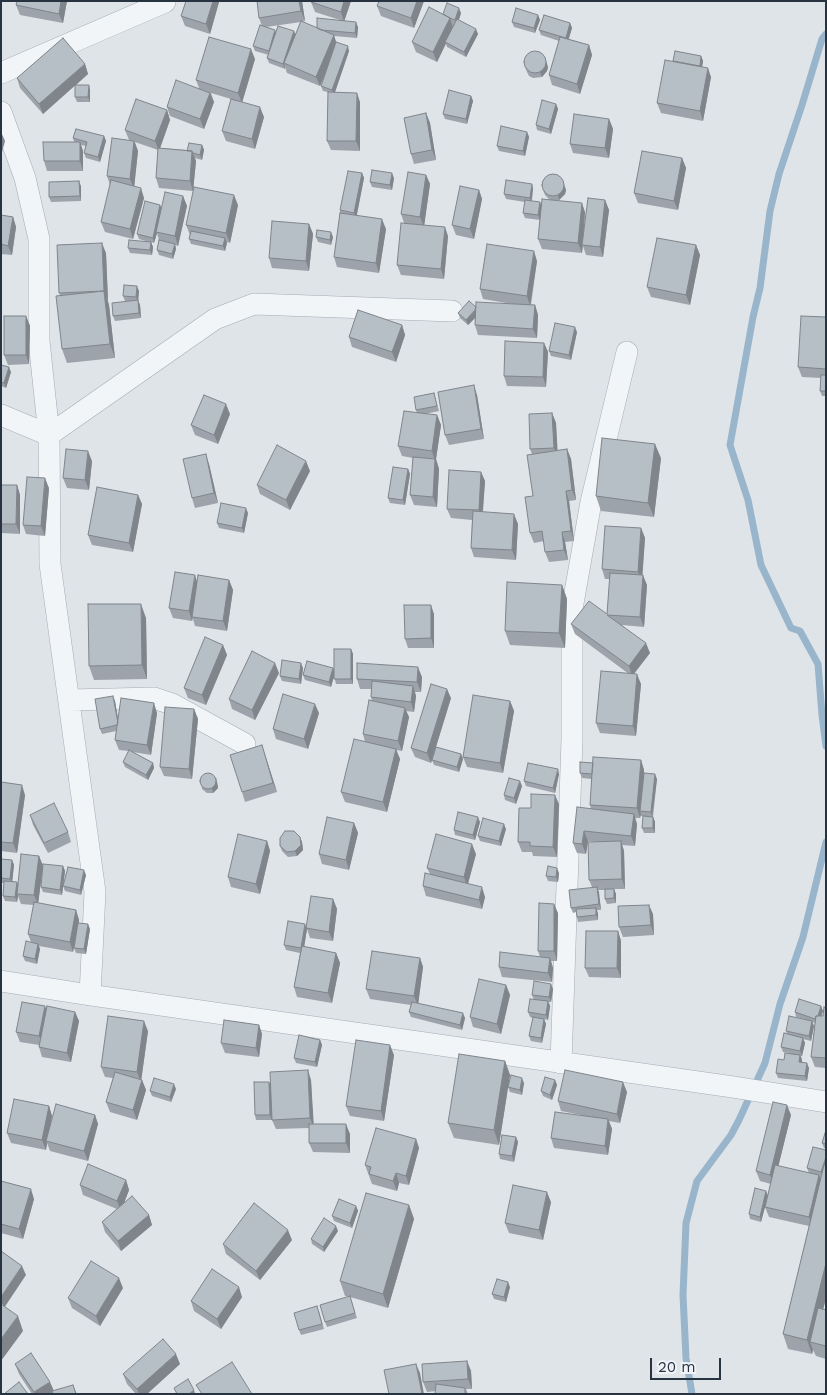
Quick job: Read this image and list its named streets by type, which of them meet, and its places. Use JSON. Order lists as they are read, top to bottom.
{
  "scale_bar": "20 m"
}
